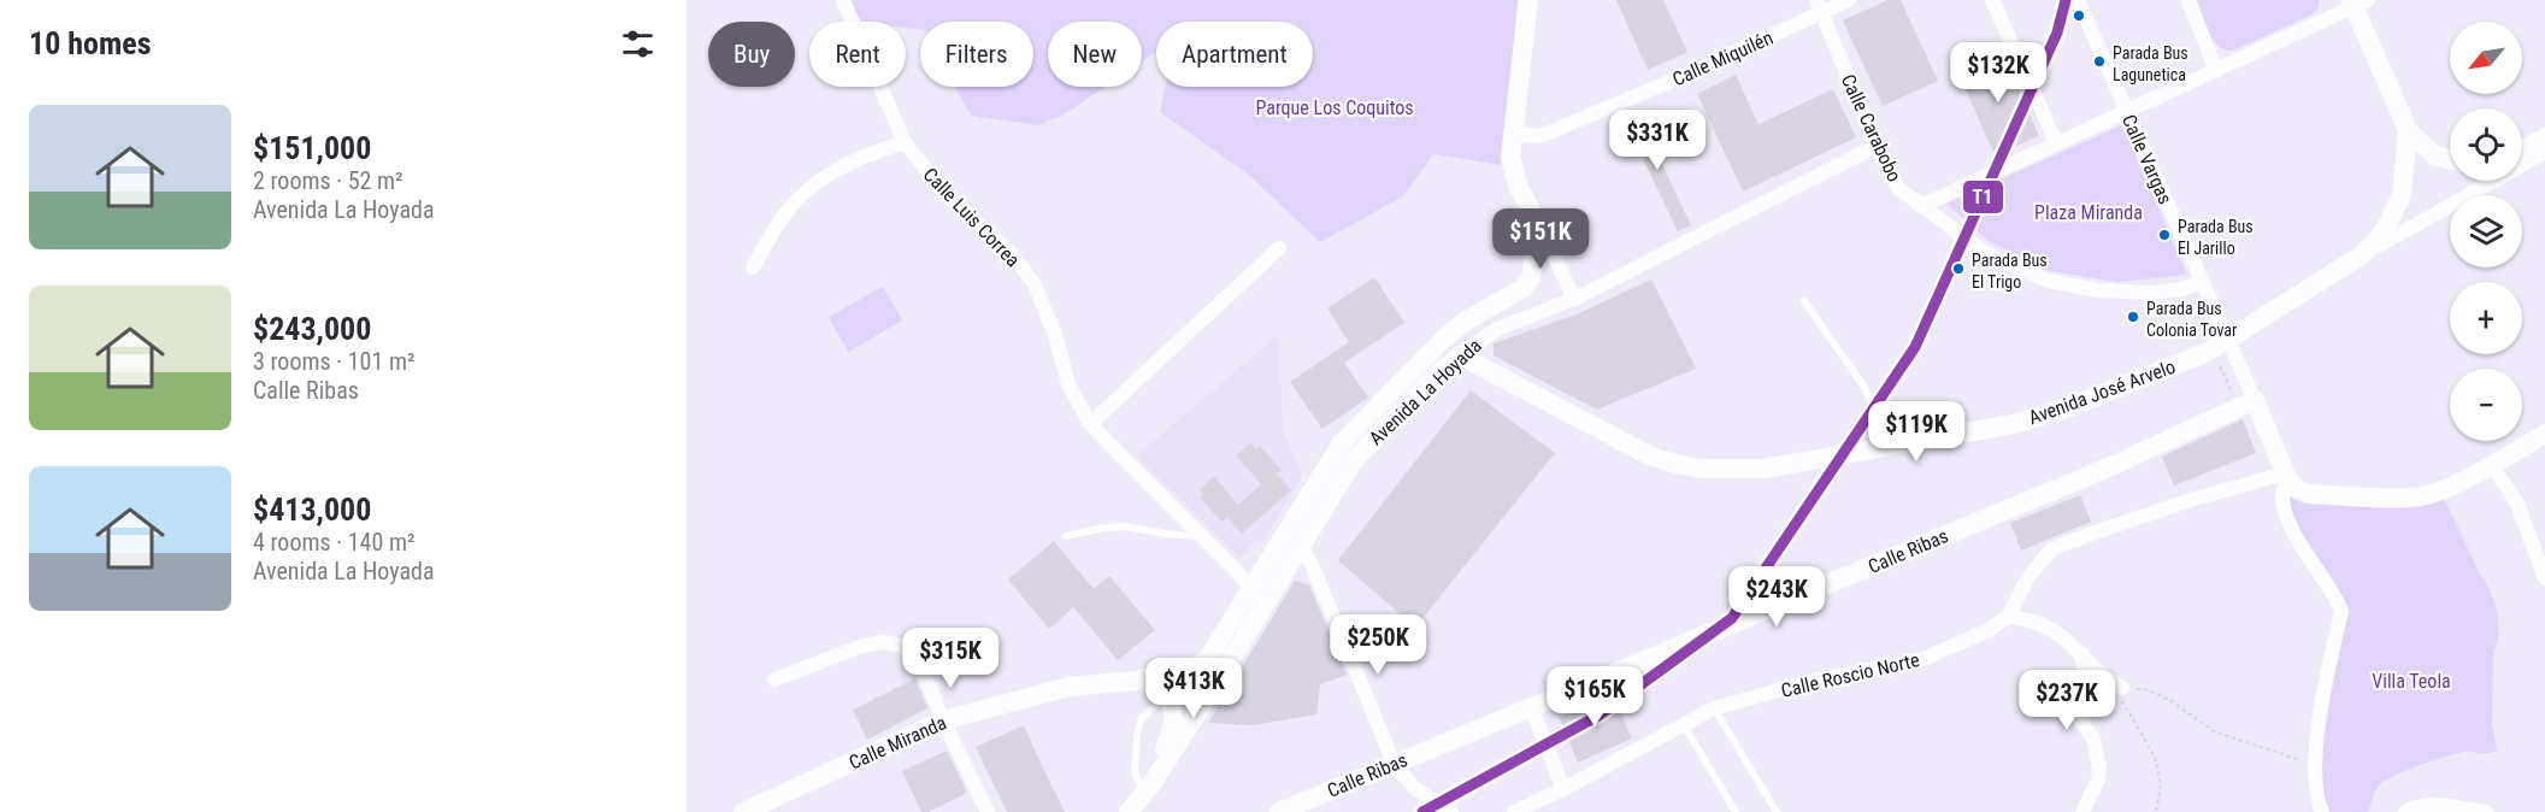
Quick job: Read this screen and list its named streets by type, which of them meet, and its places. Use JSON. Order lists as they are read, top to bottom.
{
  "streets": {
    "street": [
      "Calle Miquilén",
      "Calle Carabobo",
      "Calle Vargas",
      "Calle Luis Correa",
      "Avenida La Hoyada",
      "Avenida José Arvelo",
      "Calle Ribas",
      "Calle Roscio Norte",
      "Calle Miranda"
    ]
  },
  "crossings": [
    ["Calle Miquilén", "Calle Carabobo"],
    ["Calle Carabobo", "Calle Vargas"],
    ["Calle Carabobo", "Avenida La Hoyada"],
    ["Calle Vargas", "Calle Ribas"],
    ["Calle Luis Correa", "Avenida La Hoyada"],
    ["Avenida La Hoyada", "Avenida José Arvelo"],
    ["Avenida La Hoyada", "Calle Miranda"]
  ],
  "parks": ["Parque Los Coquitos", "Plaza Miranda", "Villa Teola"],
  "places": [
    "Parada Bus Lagunetica",
    "Parada Bus El Jarillo",
    "Parada Bus El Trigo",
    "Parada Bus Colonia Tovar"
  ],
  "lines": ["transit line T1"],
  "north": "bottom left",
  "page": {
    "heading": "10 homes",
    "map_buttons": ["+", "−"],
    "chip": [
      "Buy",
      "Rent",
      "Filters",
      "New",
      "Apartment"
    ],
    "price": [
      "$132K",
      "$331K",
      "$151K",
      "$119K",
      "$243K",
      "$250K",
      "$315K",
      "$413K",
      "$165K",
      "$237K"
    ],
    "list": [
      {
        "name": "$151,000",
        "note": "2 rooms · 52 m² · Avenida La Hoyada"
      },
      {
        "name": "$243,000",
        "note": "3 rooms · 101 m² · Calle Ribas"
      },
      {
        "name": "$413,000",
        "note": "4 rooms · 140 m² · Avenida La Hoyada"
      }
    ]
  }
}
